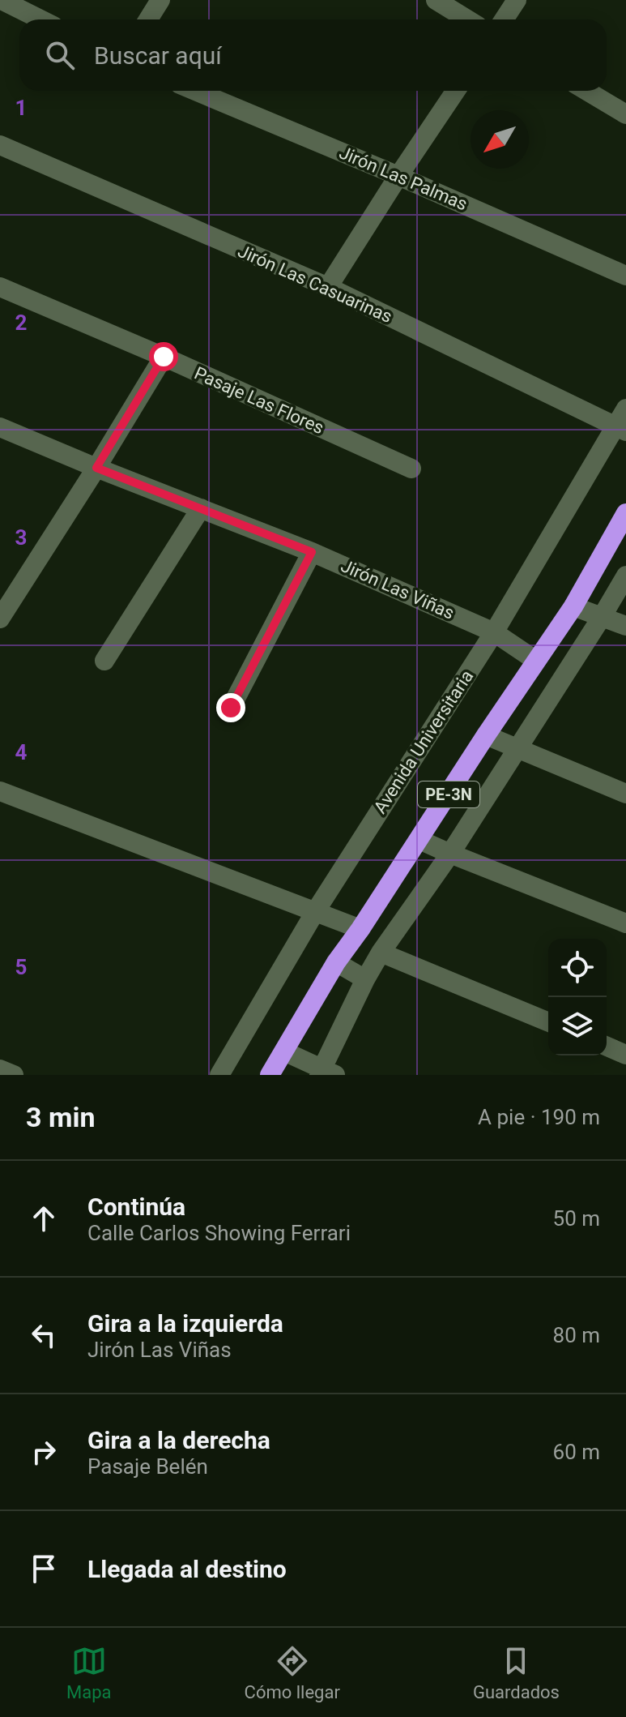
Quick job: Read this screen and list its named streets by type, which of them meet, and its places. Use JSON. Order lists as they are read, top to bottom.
{
  "streets": {
    "highway": ["PE-3N"],
    "street": [
      "Jirón Las Palmas",
      "Jirón Las Casuarinas",
      "Pasaje Las Flores",
      "Jirón Las Viñas",
      "Avenida Universitaria"
    ]
  },
  "crossings": [
    ["Jirón Las Casuarinas", "Avenida Universitaria"],
    ["Jirón Las Viñas", "Avenida Universitaria"],
    ["Jirón Las Viñas", "PE-3N"]
  ],
  "north": "bottom left",
  "page": {
    "search": "Buscar aquí",
    "heading": ["3 min", "A pie · 190 m"],
    "list": [
      ["Continúa", "Calle Carlos Showing Ferrari", "50 m"],
      ["Gira a la izquierda", "Jirón Las Viñas", "80 m"],
      ["Gira a la derecha", "Pasaje Belén", "60 m"],
      "Llegada al destino"
    ],
    "nav": ["Mapa", "Cómo llegar", "Guardados"]
  },
  "grid": {
    "rows": [
      "1",
      "2",
      "3",
      "4",
      "5"
    ]
  }
}
